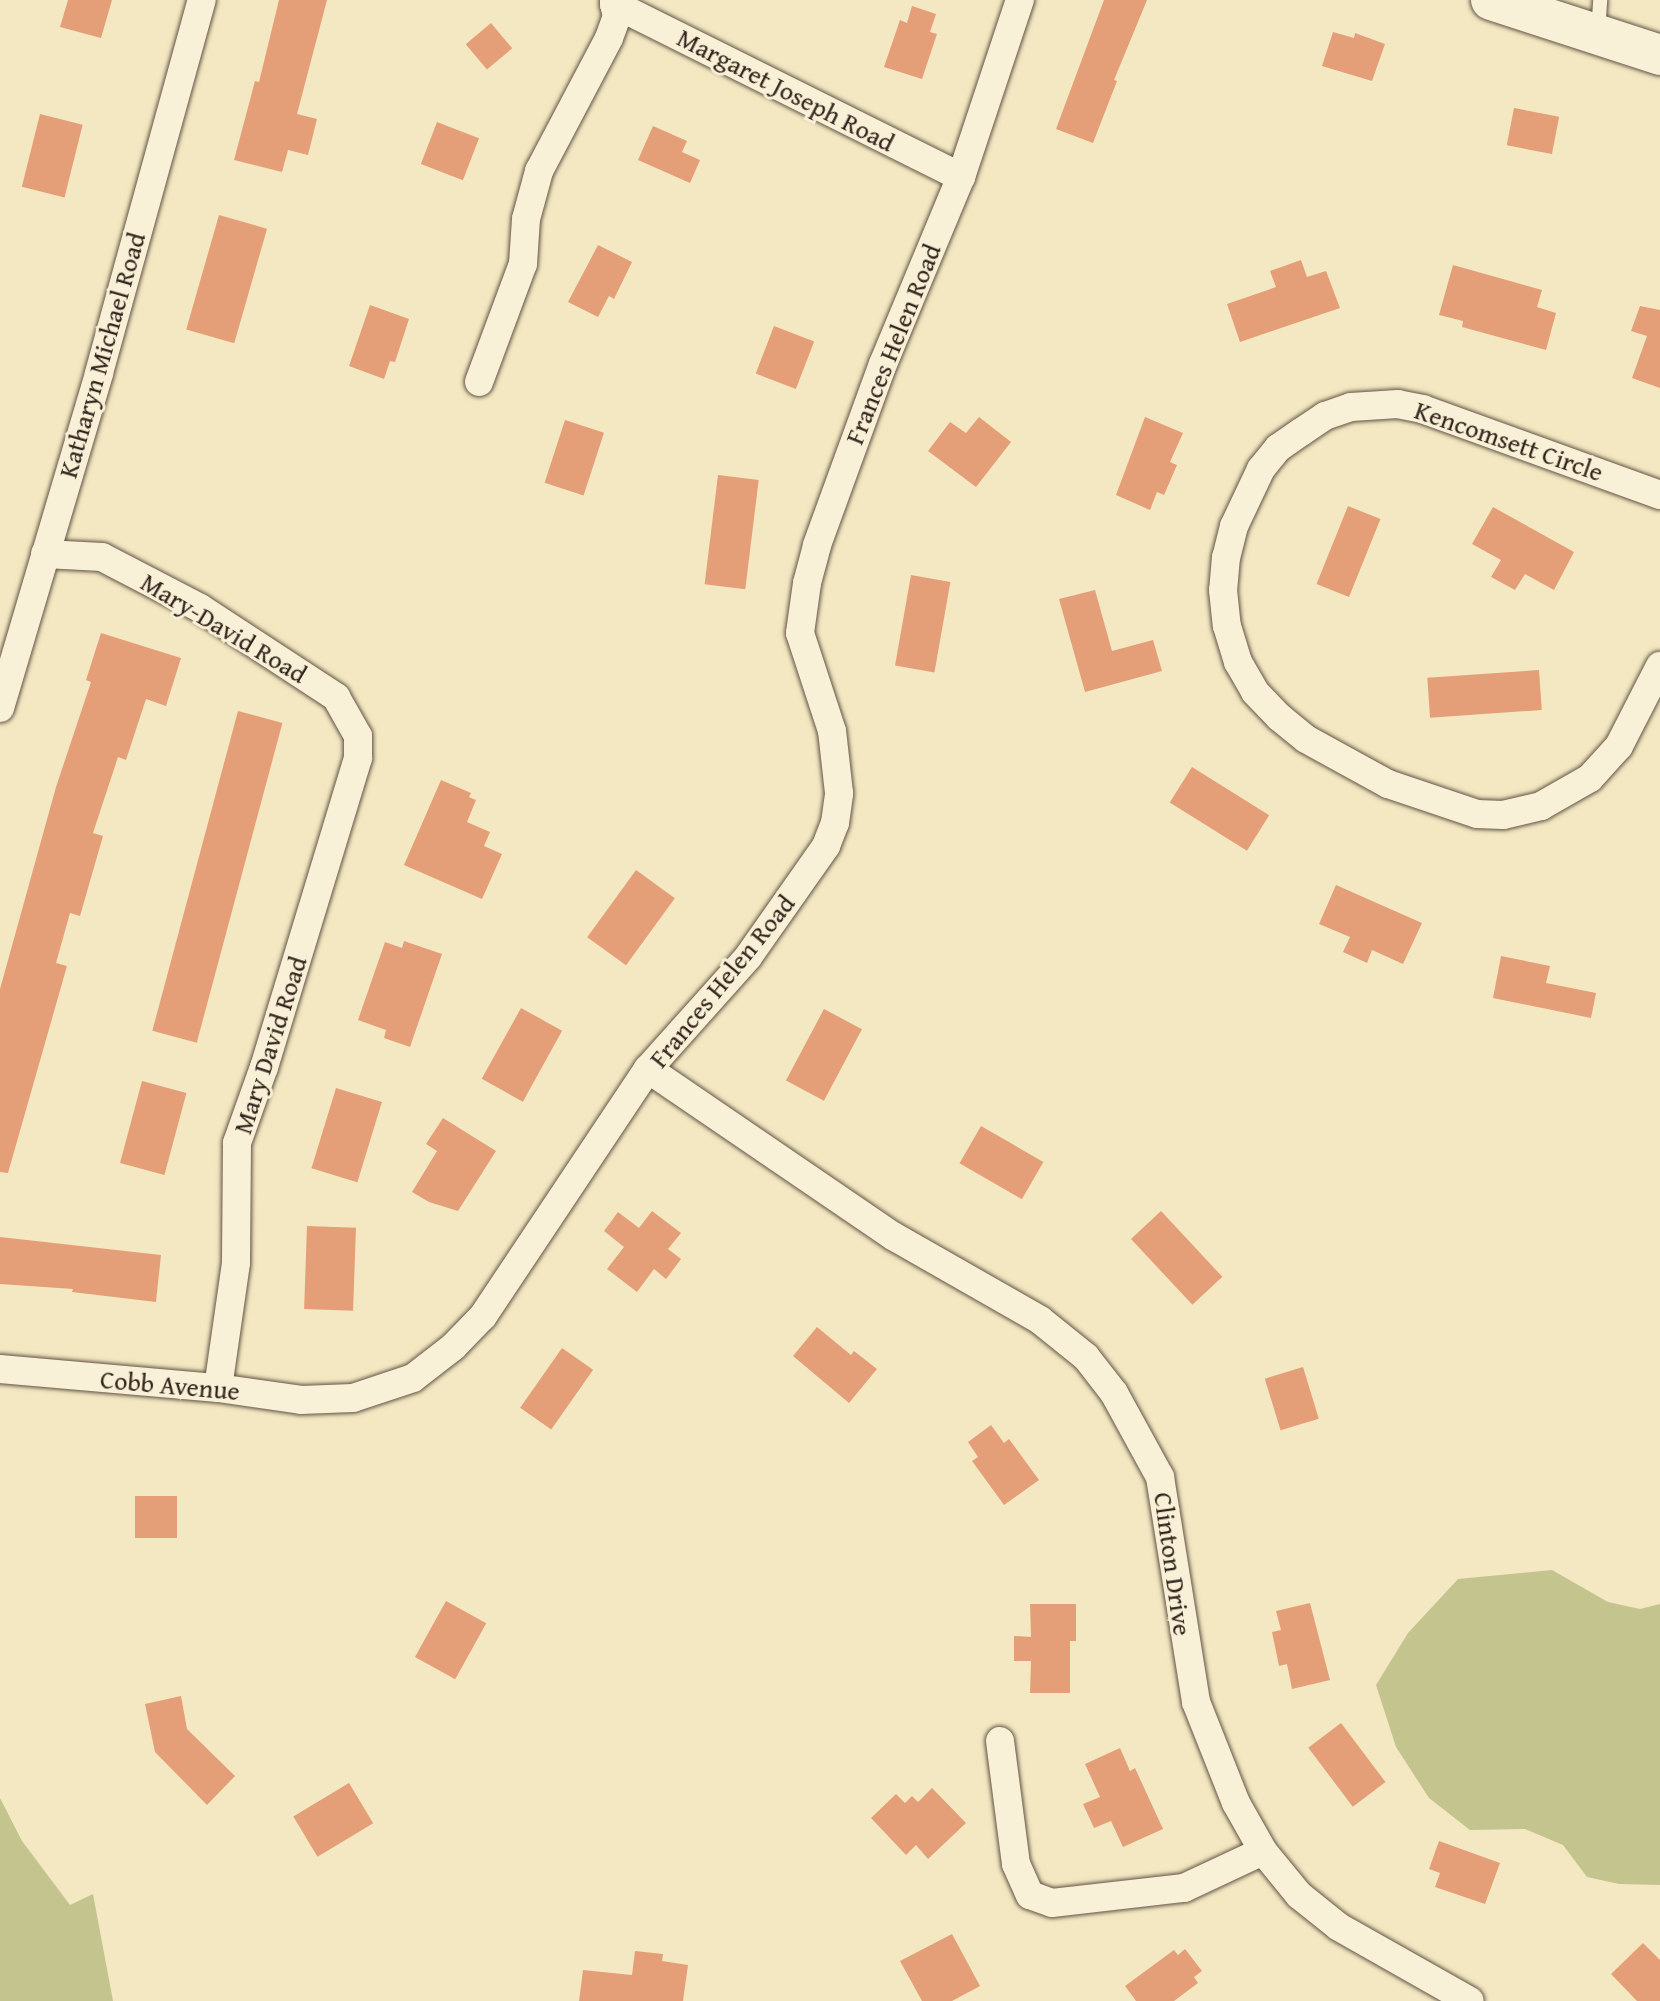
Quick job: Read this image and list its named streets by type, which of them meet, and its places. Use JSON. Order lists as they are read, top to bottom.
{
  "streets": {
    "street": [
      "Margaret Joseph Road",
      "Frances Helen Road",
      "Katharyn Michael Road",
      "Kencomsett Circle",
      "Mary-David Road",
      "Mary David Road",
      "Cobb Avenue",
      "Clinton Drive"
    ]
  },
  "crossings": [
    ["Margaret Joseph Road", "Frances Helen Road"],
    ["Frances Helen Road", "Cobb Avenue"],
    ["Frances Helen Road", "Clinton Drive"],
    ["Katharyn Michael Road", "Mary-David Road"],
    ["Mary-David Road", "Mary David Road"],
    ["Mary David Road", "Cobb Avenue"]
  ]
}
